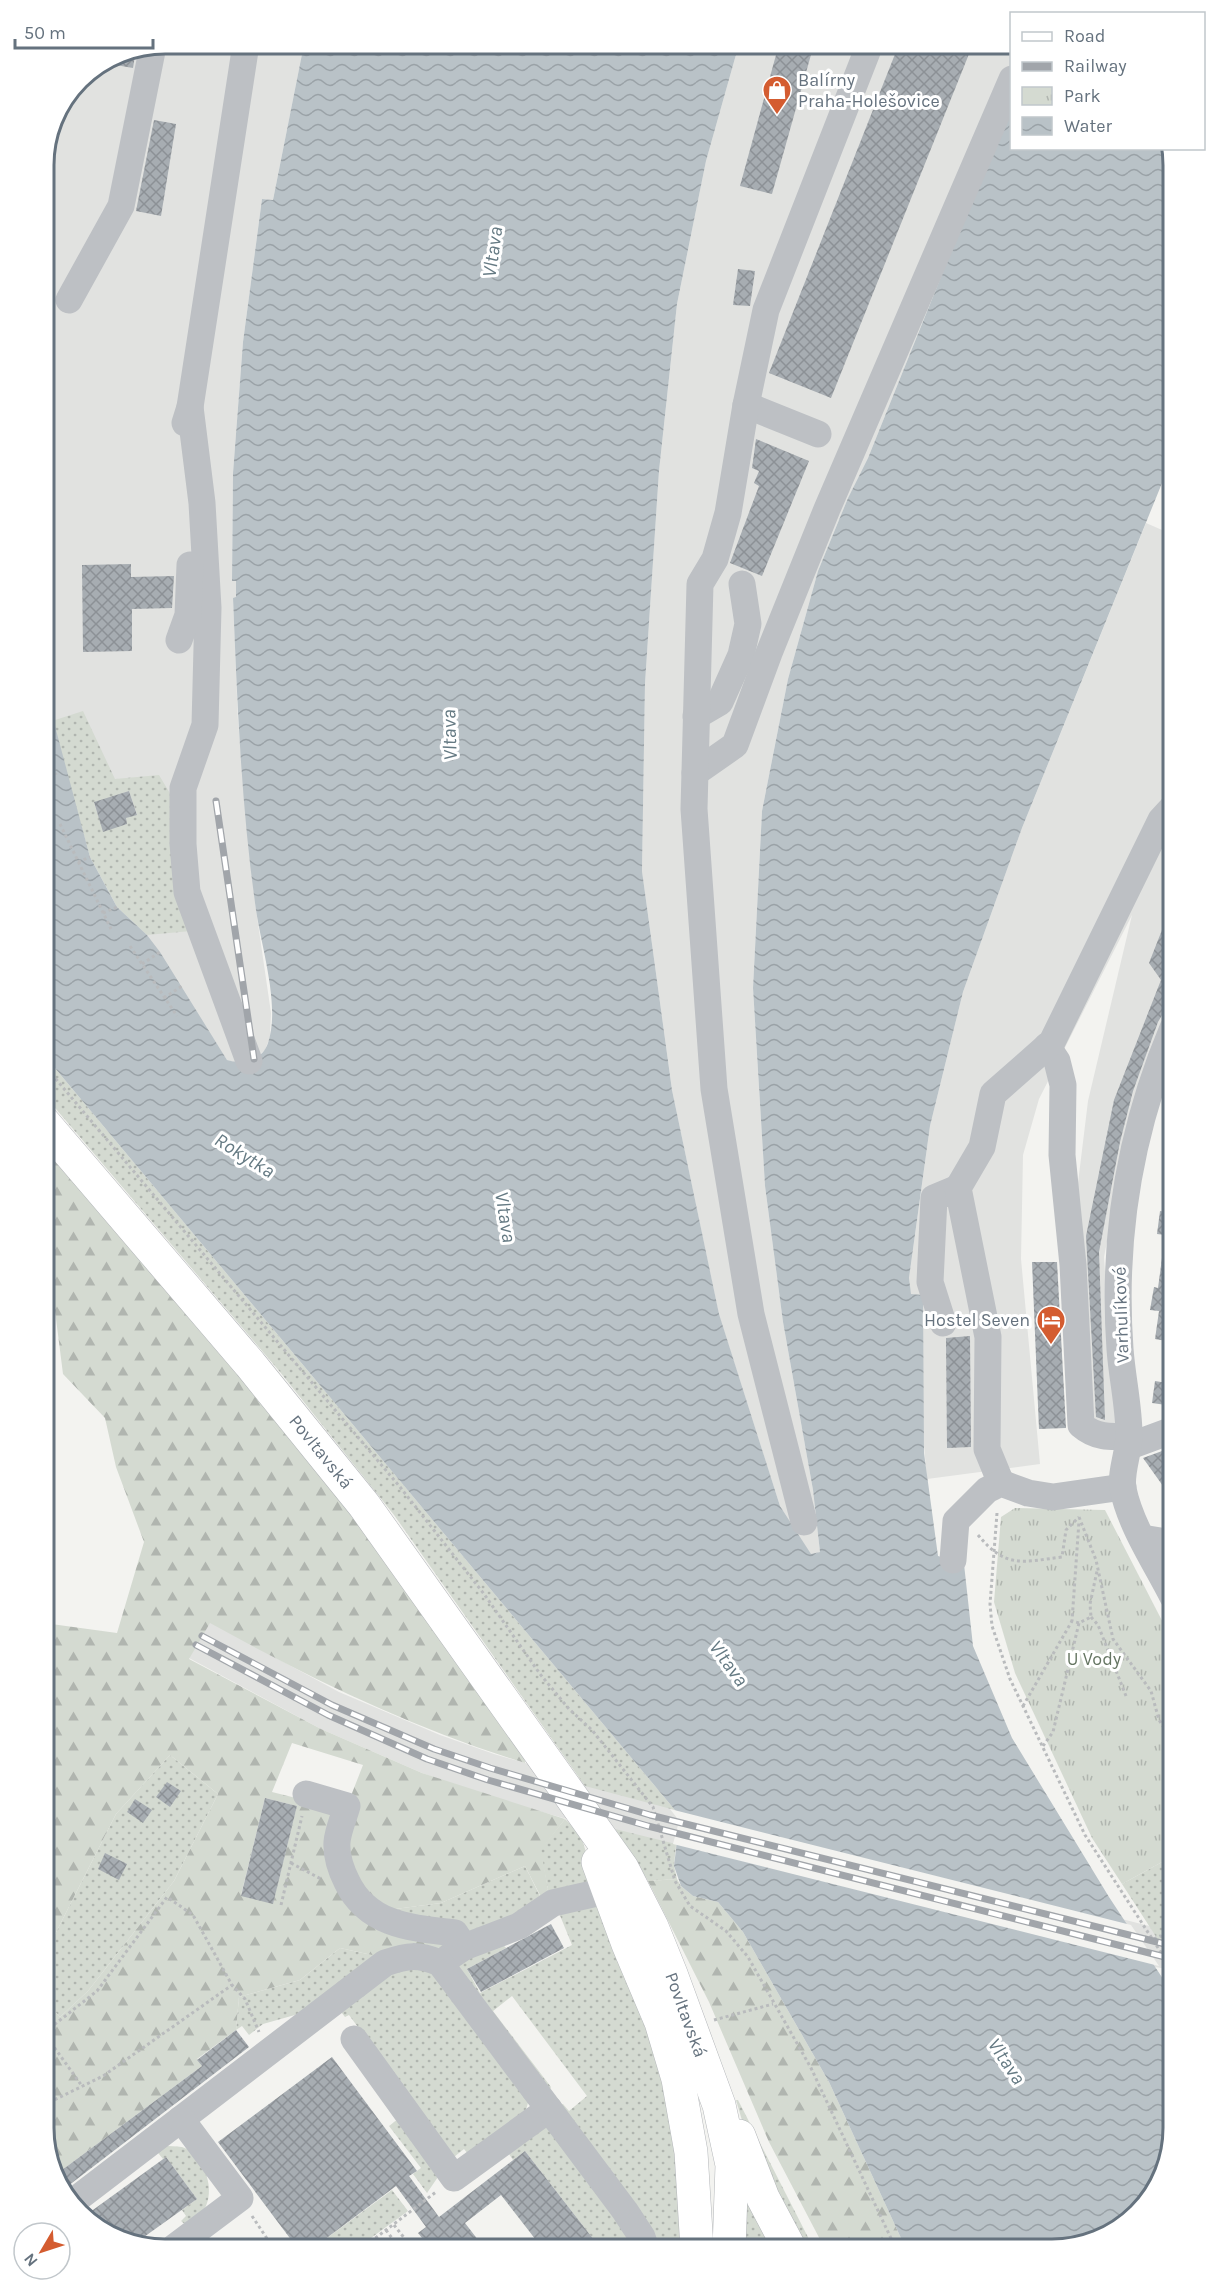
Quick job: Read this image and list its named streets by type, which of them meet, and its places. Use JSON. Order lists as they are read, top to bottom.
{
  "streets": {
    "main road": ["Povltavská"],
    "street": ["Varhulíkové"]
  },
  "water": ["Vltava", "Rokytka"],
  "parks": ["U Vody"],
  "places": {
    "shop": ["Balírny Praha-Holešovice"],
    "hotel": ["Hostel Seven"]
  },
  "legend": [
    "Road",
    "Railway",
    "Park",
    "Water"
  ],
  "scale_bar": "50 m",
  "north": "bottom left"
}
